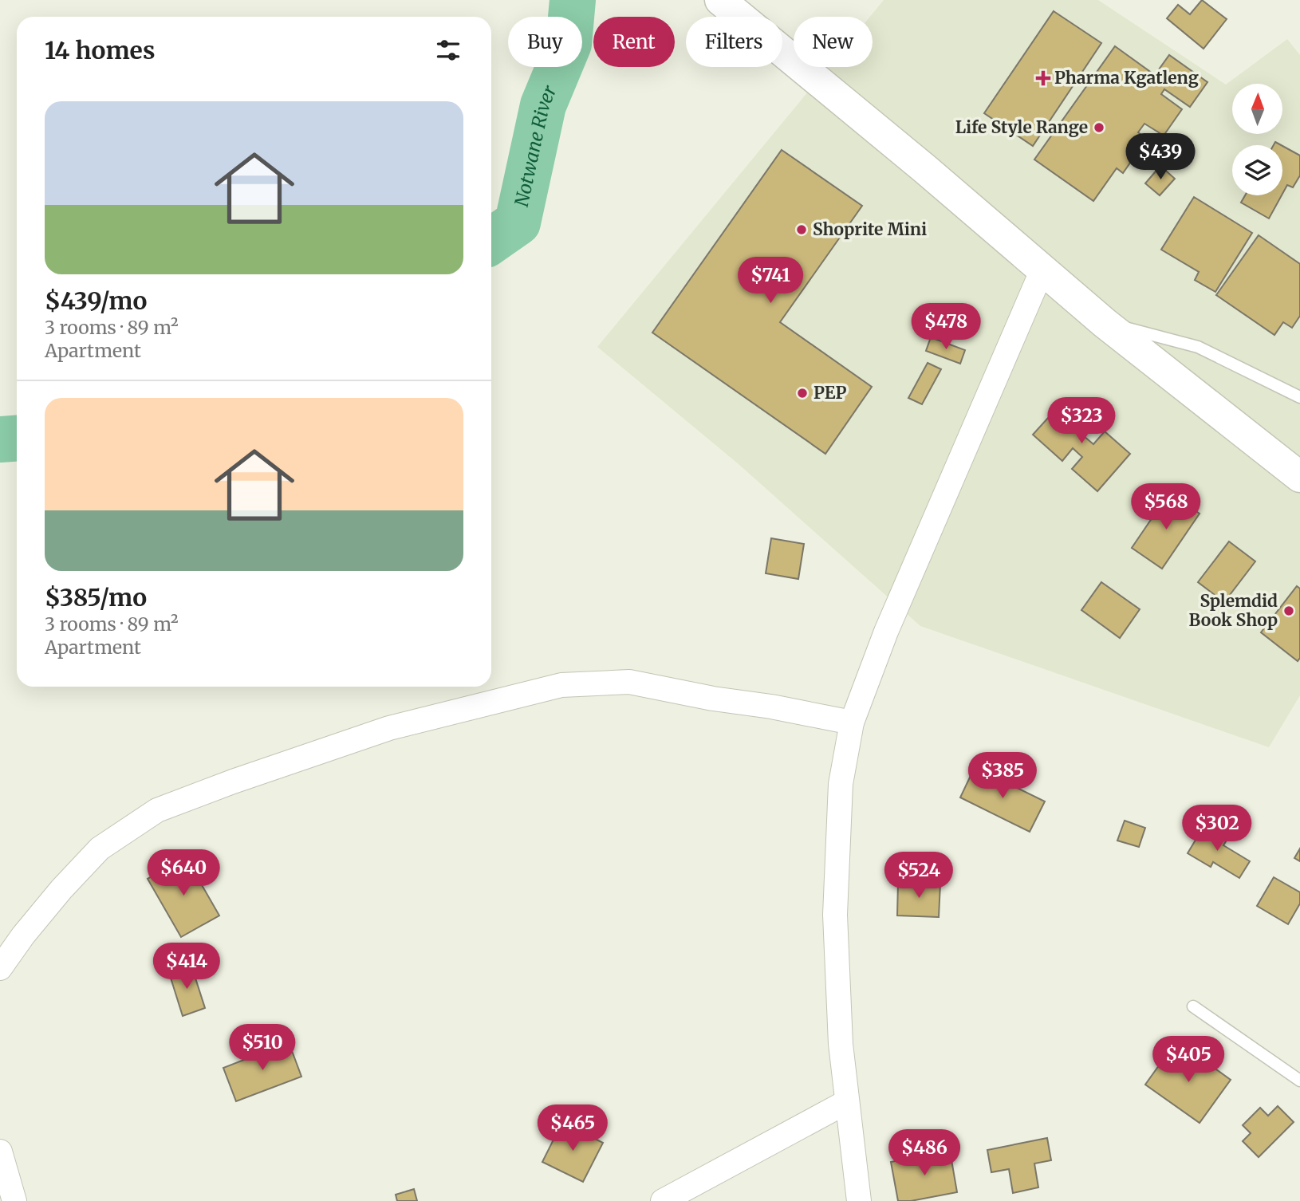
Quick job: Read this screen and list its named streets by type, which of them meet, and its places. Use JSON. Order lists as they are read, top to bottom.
{
  "water": ["Notwane River"],
  "places": {
    "health": ["Pharma Kgatleng"],
    "other": [
      "Life Style Range",
      "Shoprite Mini",
      "PEP",
      "Splemdid Book Shop"
    ]
  },
  "north": "top",
  "page": {
    "chip": [
      "Buy",
      "Rent",
      "Filters",
      "New"
    ],
    "heading": "14 homes",
    "list": [
      {
        "name": "$439/mo",
        "note": "3 rooms · 89 m² · Apartment"
      },
      {
        "name": "$385/mo",
        "note": "3 rooms · 89 m² · Apartment"
      }
    ],
    "price": [
      "$439",
      "$741",
      "$478",
      "$323",
      "$568",
      "$385",
      "$302",
      "$640",
      "$524",
      "$414",
      "$510",
      "$405",
      "$465",
      "$486"
    ]
  }
}
